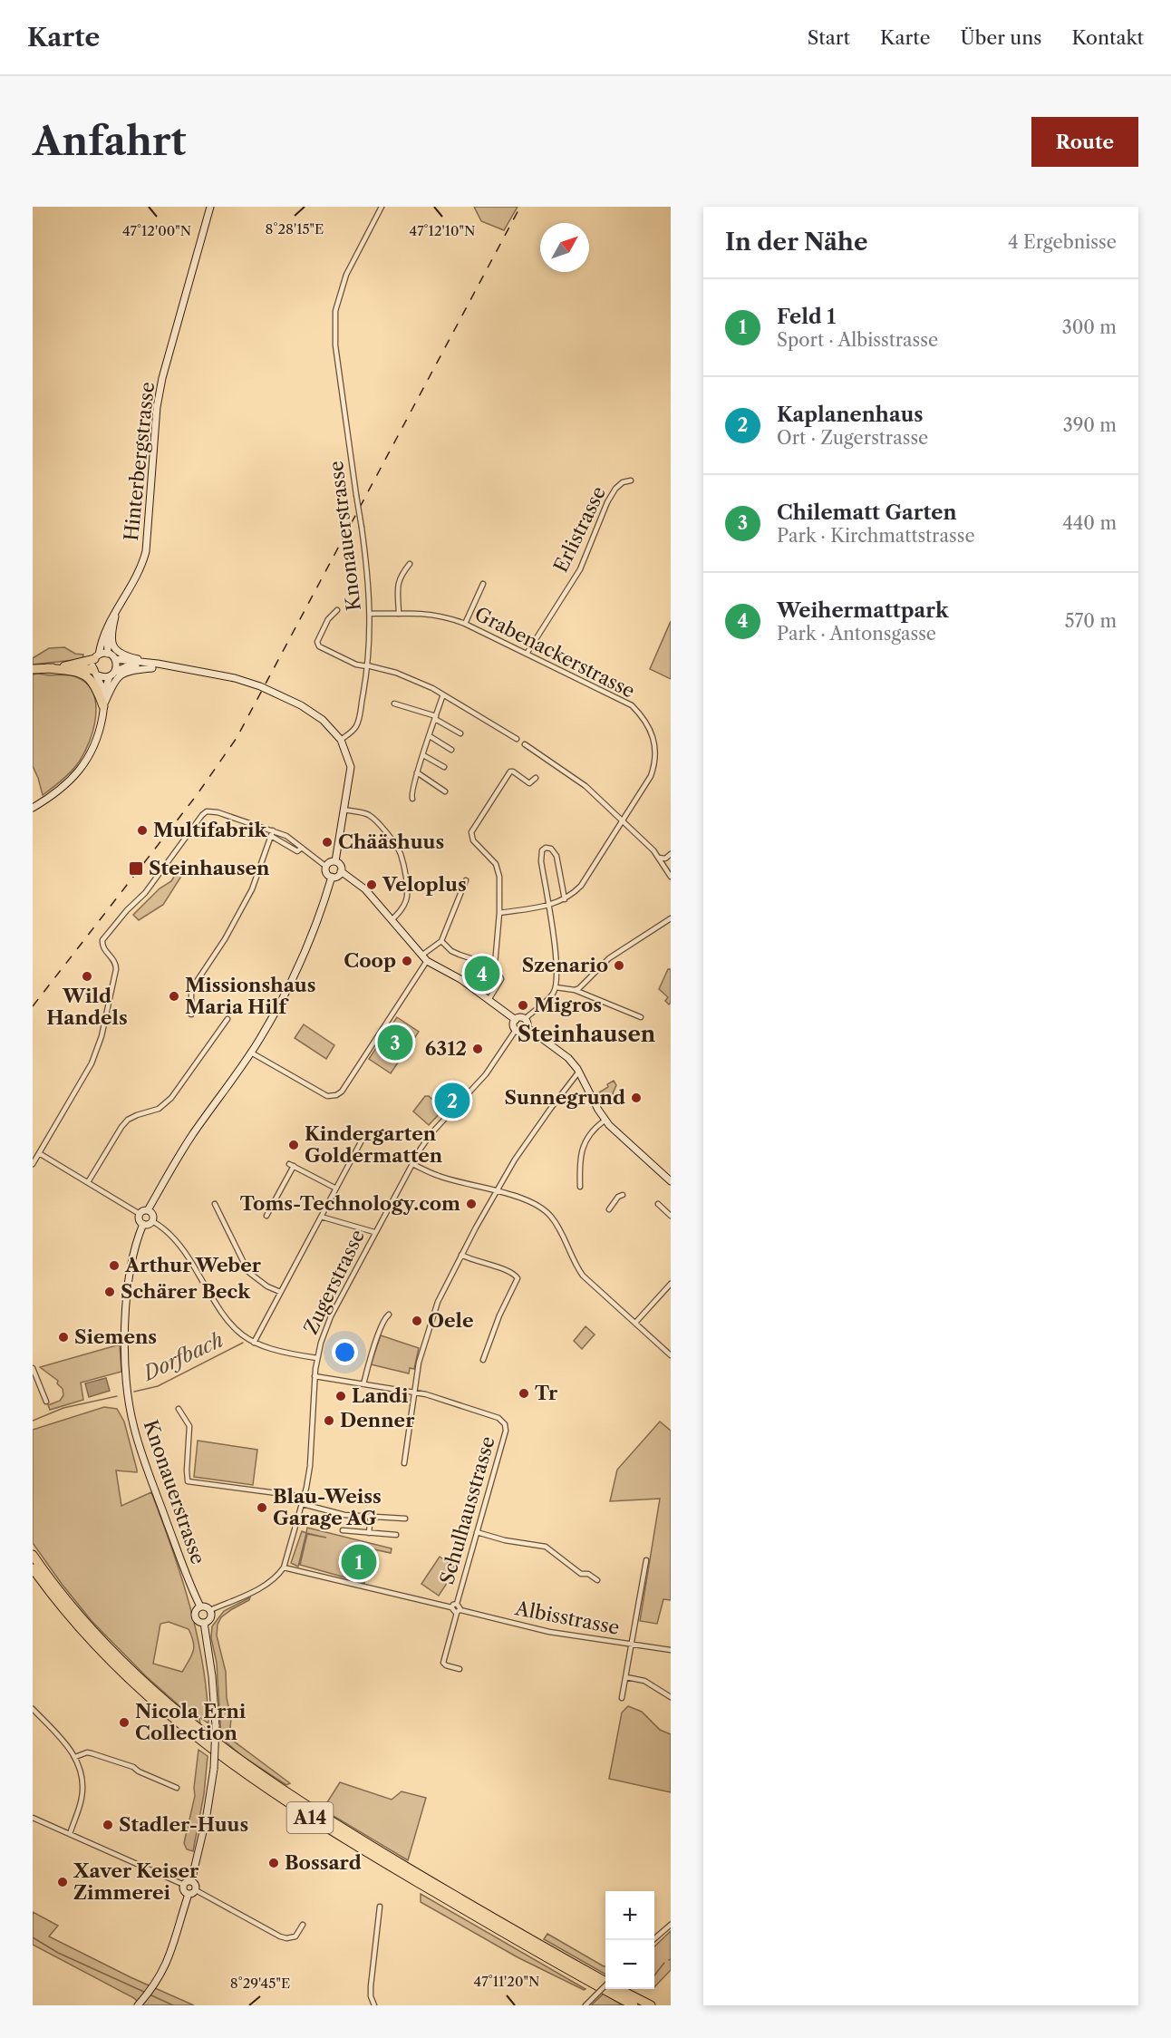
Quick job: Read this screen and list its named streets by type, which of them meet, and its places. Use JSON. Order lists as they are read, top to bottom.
{
  "streets": {
    "highway": ["A14"],
    "street": [
      "Hinterbergstrasse",
      "Erlistrasse",
      "Knonauerstrasse",
      "Grabenackerstrasse",
      "Zugerstrasse",
      "Schulhausstrasse",
      "Albisstrasse"
    ]
  },
  "crossings": [
    ["Erlistrasse", "Grabenackerstrasse"],
    ["Knonauerstrasse", "Grabenackerstrasse"],
    ["Schulhausstrasse", "Albisstrasse"]
  ],
  "districts": ["Steinhausen"],
  "water": ["Dorfbach"],
  "places": {
    "other": [
      "Multifabrik",
      "Chääshuus",
      "Veloplus",
      "Coop",
      "Szenario",
      "Wild Handels",
      "Missionshaus Maria Hilf",
      "Migros",
      "6312",
      "Sunnegrund",
      "Kindergarten Goldermatten",
      "Toms-Technology.com",
      "Arthur Weber",
      "Schärer Beck",
      "Oele",
      "Siemens",
      "Tr",
      "Landi",
      "Denner",
      "Blau-Weiss Garage AG",
      "Nicola Erni Collection",
      "Stadler-Huus",
      "Bossard",
      "Xaver Keiser Zimmerei"
    ],
    "transit": ["Steinhausen"]
  },
  "north": "top right",
  "page": {
    "header": "Karte",
    "nav": [
      "Start",
      "Karte",
      "Über uns",
      "Kontakt"
    ],
    "buttons": "Route",
    "title": "Anfahrt",
    "heading": ["In der Nähe", "4 Ergebnisse"],
    "list": [
      {
        "mark": "1",
        "name": "Feld 1",
        "note": "Sport · Albisstrasse",
        "value": "300 m"
      },
      {
        "mark": "2",
        "name": "Kaplanenhaus",
        "note": "Ort · Zugerstrasse",
        "value": "390 m"
      },
      {
        "mark": "3",
        "name": "Chilematt Garten",
        "note": "Park · Kirchmattstrasse",
        "value": "440 m"
      },
      {
        "mark": "4",
        "name": "Weihermattpark",
        "note": "Park · Antonsgasse",
        "value": "570 m"
      }
    ],
    "pins": [
      "4",
      "3",
      "2",
      "1"
    ],
    "map_buttons": ["+", "−"]
  },
  "coordinates": [
    "8°28'15\"E",
    "47°12'00\"N",
    "47°12'10\"N",
    "47°11'20\"N",
    "8°29'45\"E"
  ]
}
